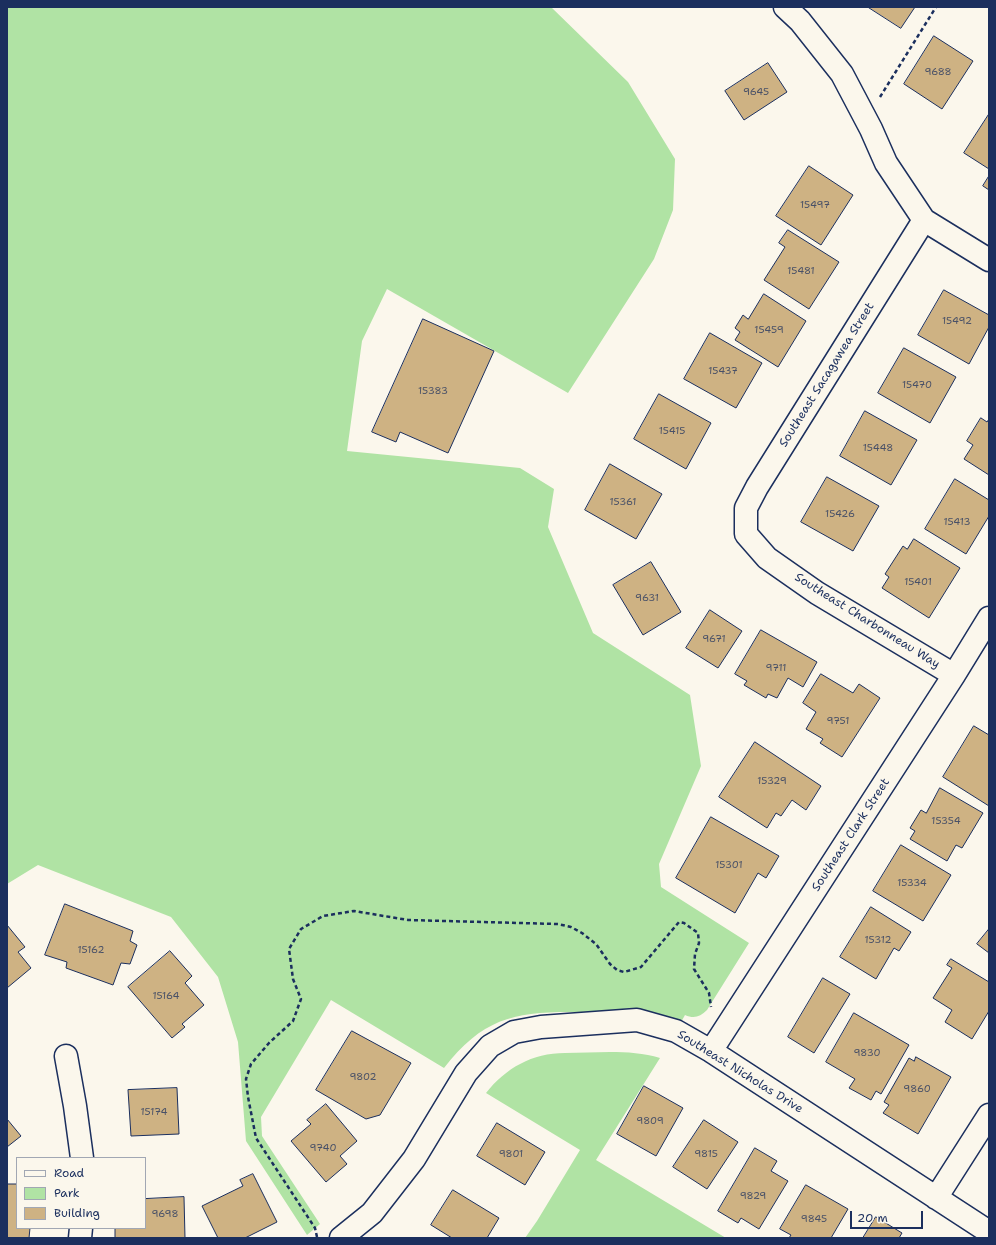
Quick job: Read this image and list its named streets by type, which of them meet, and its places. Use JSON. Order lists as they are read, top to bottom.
{
  "streets": {
    "street": [
      "Southeast Sacagawea Street",
      "Southeast Charbonneau Way",
      "Southeast Clark Street",
      "Southeast Nicholas Drive"
    ]
  },
  "crossings": [
    ["Southeast Sacagawea Street", "Southeast Charbonneau Way"],
    ["Southeast Charbonneau Way", "Southeast Clark Street"],
    ["Southeast Clark Street", "Southeast Nicholas Drive"]
  ],
  "house_numbers": [
    "9688",
    "9645",
    "15497",
    "15481",
    "15492",
    "15459",
    "15437",
    "15470",
    "15383",
    "15415",
    "15448",
    "15361",
    "15426",
    "15413",
    "15401",
    "9631",
    "9671",
    "9711",
    "9751",
    "15329",
    "15354",
    "15301",
    "15334",
    "15312",
    "15162",
    "15164",
    "9830",
    "9802",
    "9860",
    "15174",
    "9809",
    "9740",
    "9801",
    "9815",
    "9829",
    "9698",
    "9845"
  ],
  "legend": ["Road", "Park", "Building"],
  "scale_bar": "20 m"
}
